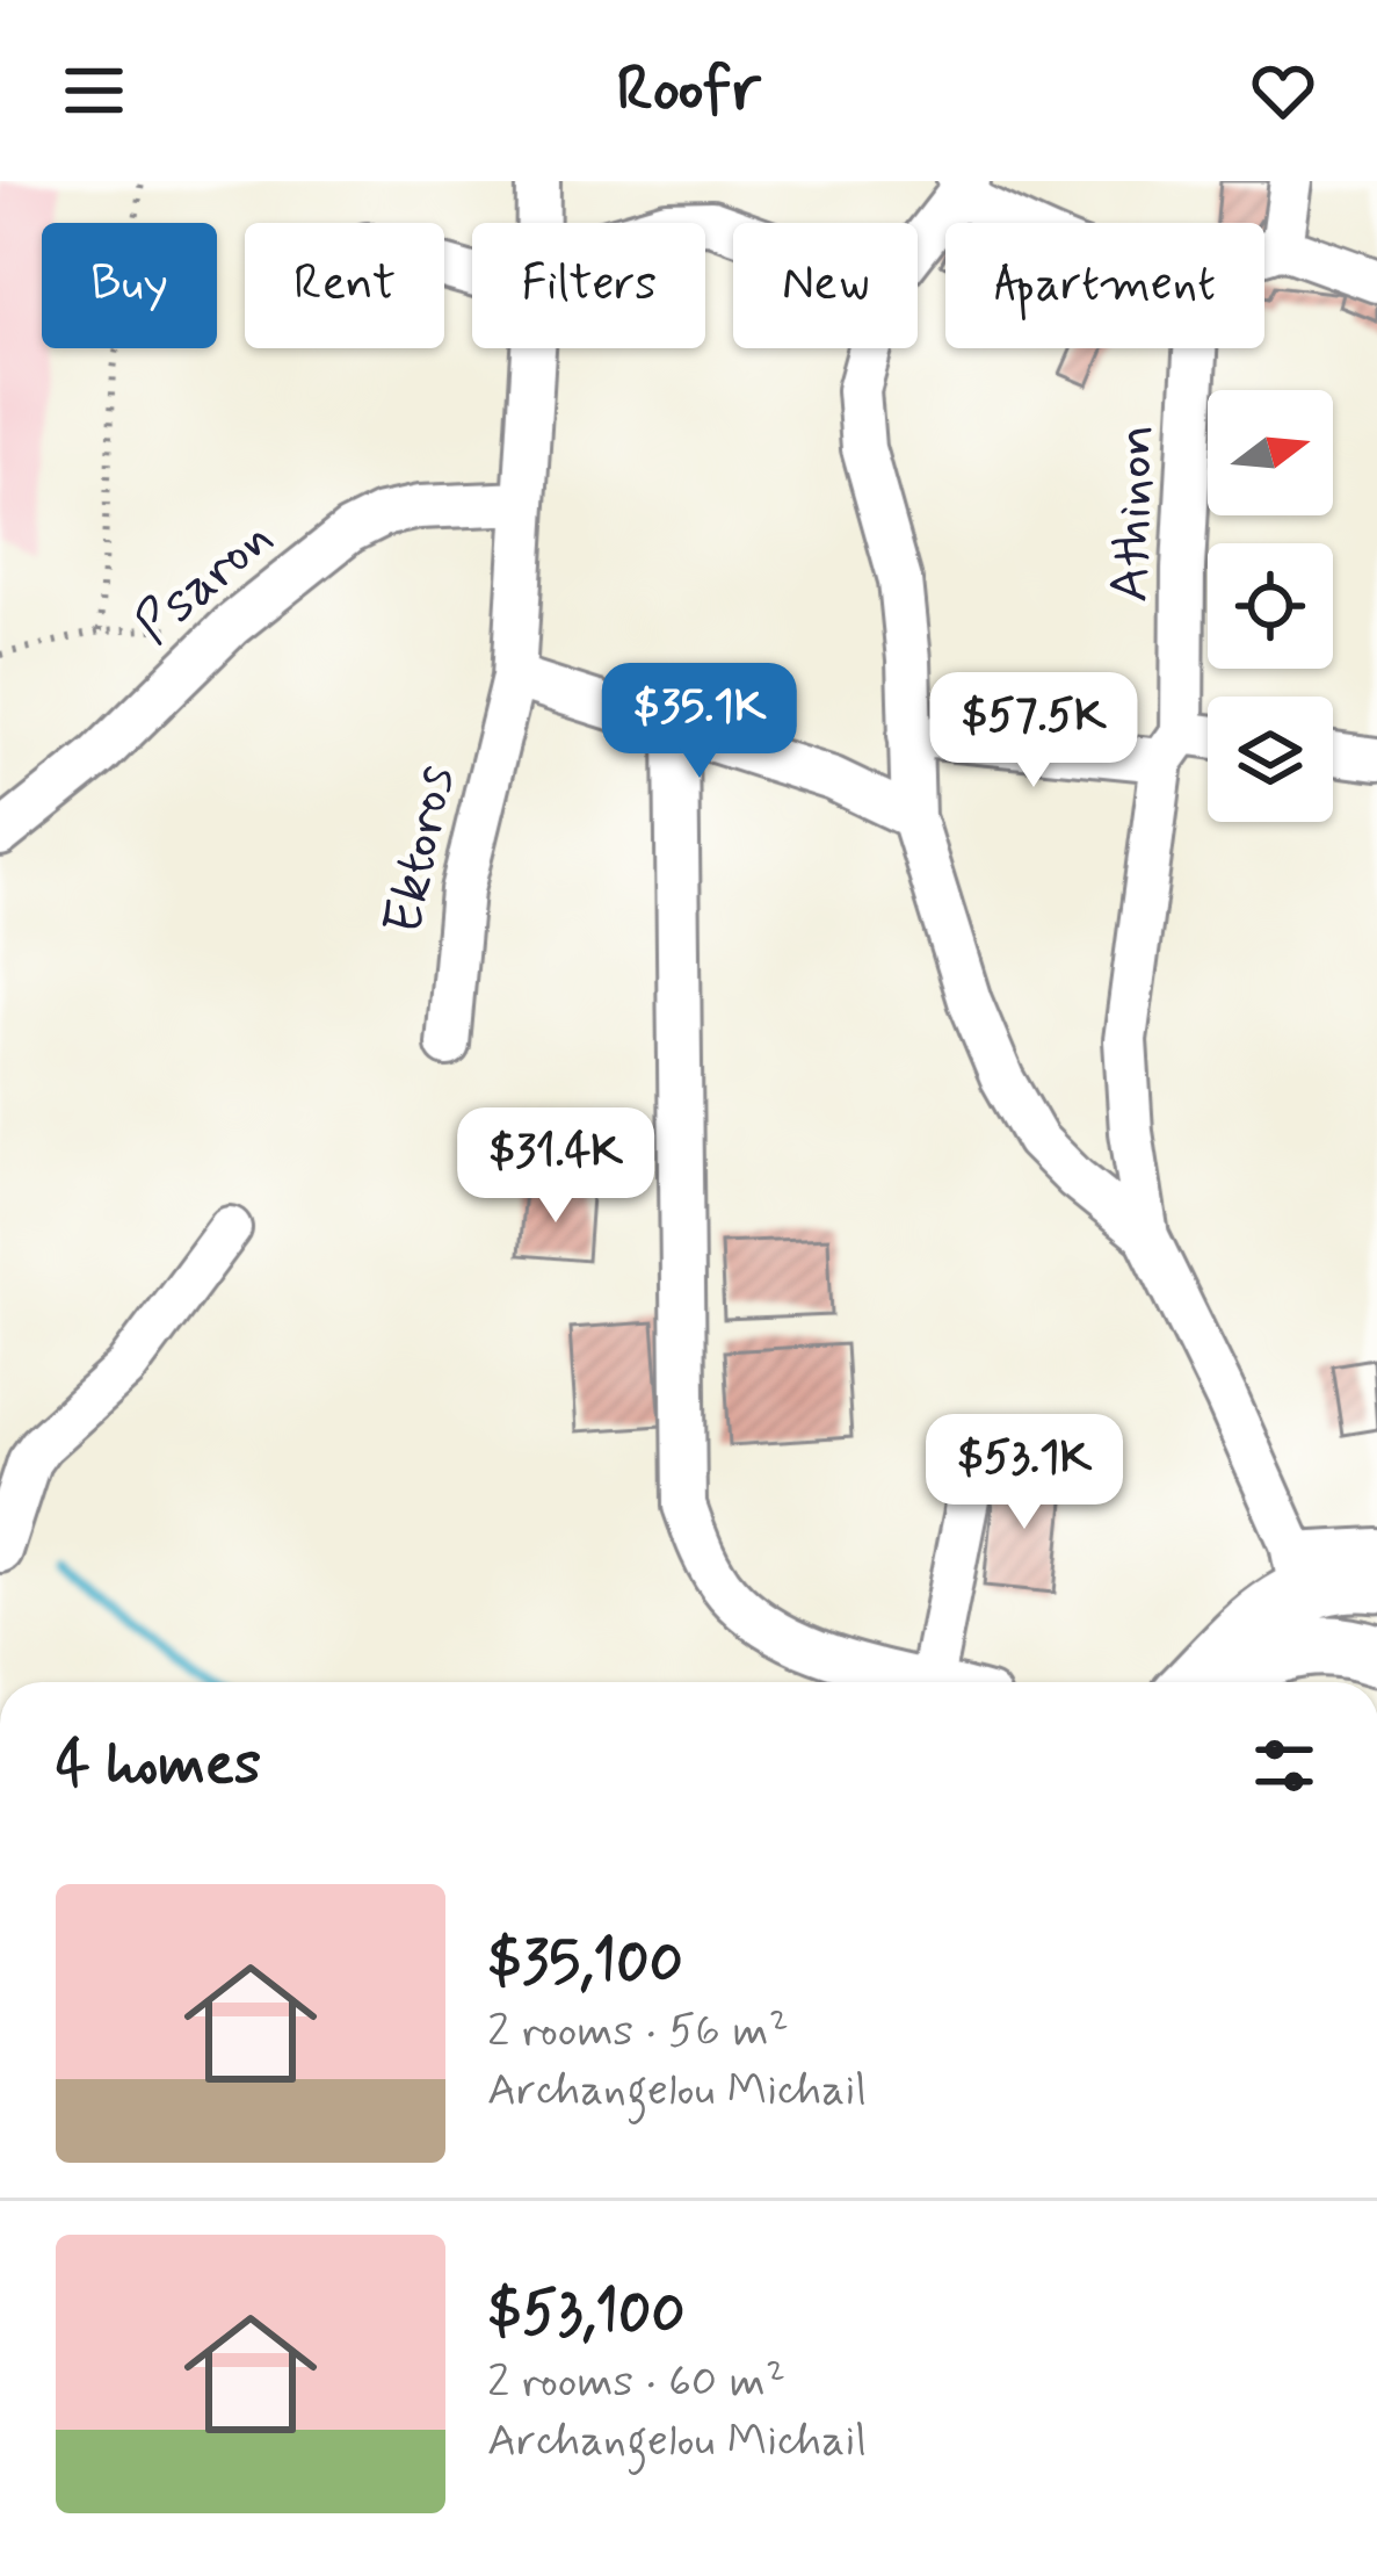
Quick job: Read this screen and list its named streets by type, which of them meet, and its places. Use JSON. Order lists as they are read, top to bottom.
{
  "streets": {
    "street": ["Athinon", "Psaron", "Ektoros"]
  },
  "crossings": [
    ["Psaron", "Ektoros"]
  ],
  "north": "right",
  "page": {
    "header": "Roofr",
    "chip": [
      "Buy",
      "Rent",
      "Filters",
      "New",
      "Apartment"
    ],
    "price": [
      "$35.1K",
      "$57.5K",
      "$31.4K",
      "$53.1K"
    ],
    "heading": "4 homes",
    "list": [
      {
        "name": "$35,100",
        "note": "2 rooms · 56 m² · Archangelou Michail"
      },
      {
        "name": "$53,100",
        "note": "2 rooms · 60 m² · Archangelou Michail"
      }
    ]
  }
}
